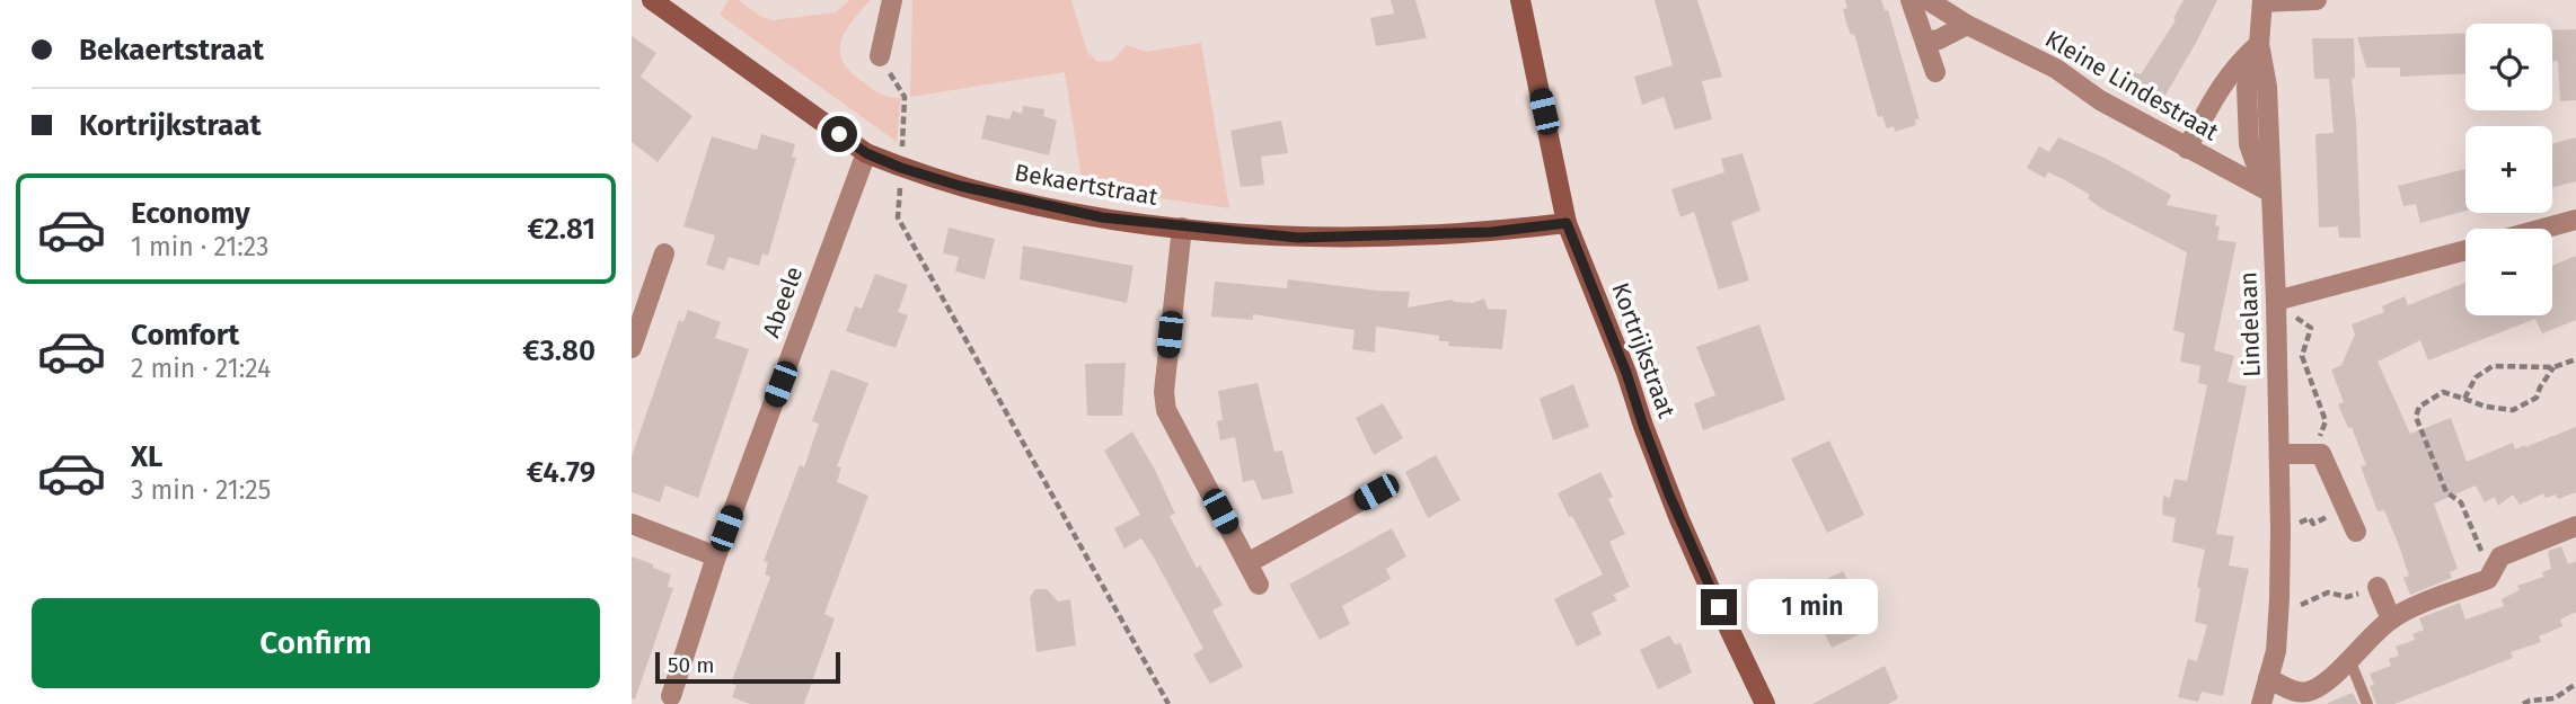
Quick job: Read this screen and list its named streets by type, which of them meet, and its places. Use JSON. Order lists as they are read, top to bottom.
{
  "streets": {
    "street": [
      "Kleine Lindestraat",
      "Bekaertstraat",
      "Abeele",
      "Lindelaan",
      "Kortrijkstraat"
    ]
  },
  "crossings": [
    ["Kleine Lindestraat", "Lindelaan"],
    ["Bekaertstraat", "Abeele"],
    ["Bekaertstraat", "Kortrijkstraat"]
  ],
  "scale_bar": "50 m",
  "page": {
    "banner": ["Bekaertstraat", "Kortrijkstraat"],
    "map_buttons": ["+", "−"],
    "list": [
      {
        "name": "Economy",
        "note": "1 min · 21:23",
        "value": "€2.81"
      },
      {
        "name": "Comfort",
        "note": "2 min · 21:24",
        "value": "€3.80"
      },
      {
        "name": "XL",
        "note": "3 min · 21:25",
        "value": "€4.79"
      }
    ],
    "bubble": "1 min",
    "buttons": "Confirm",
    "scale": "50 m"
  }
}
